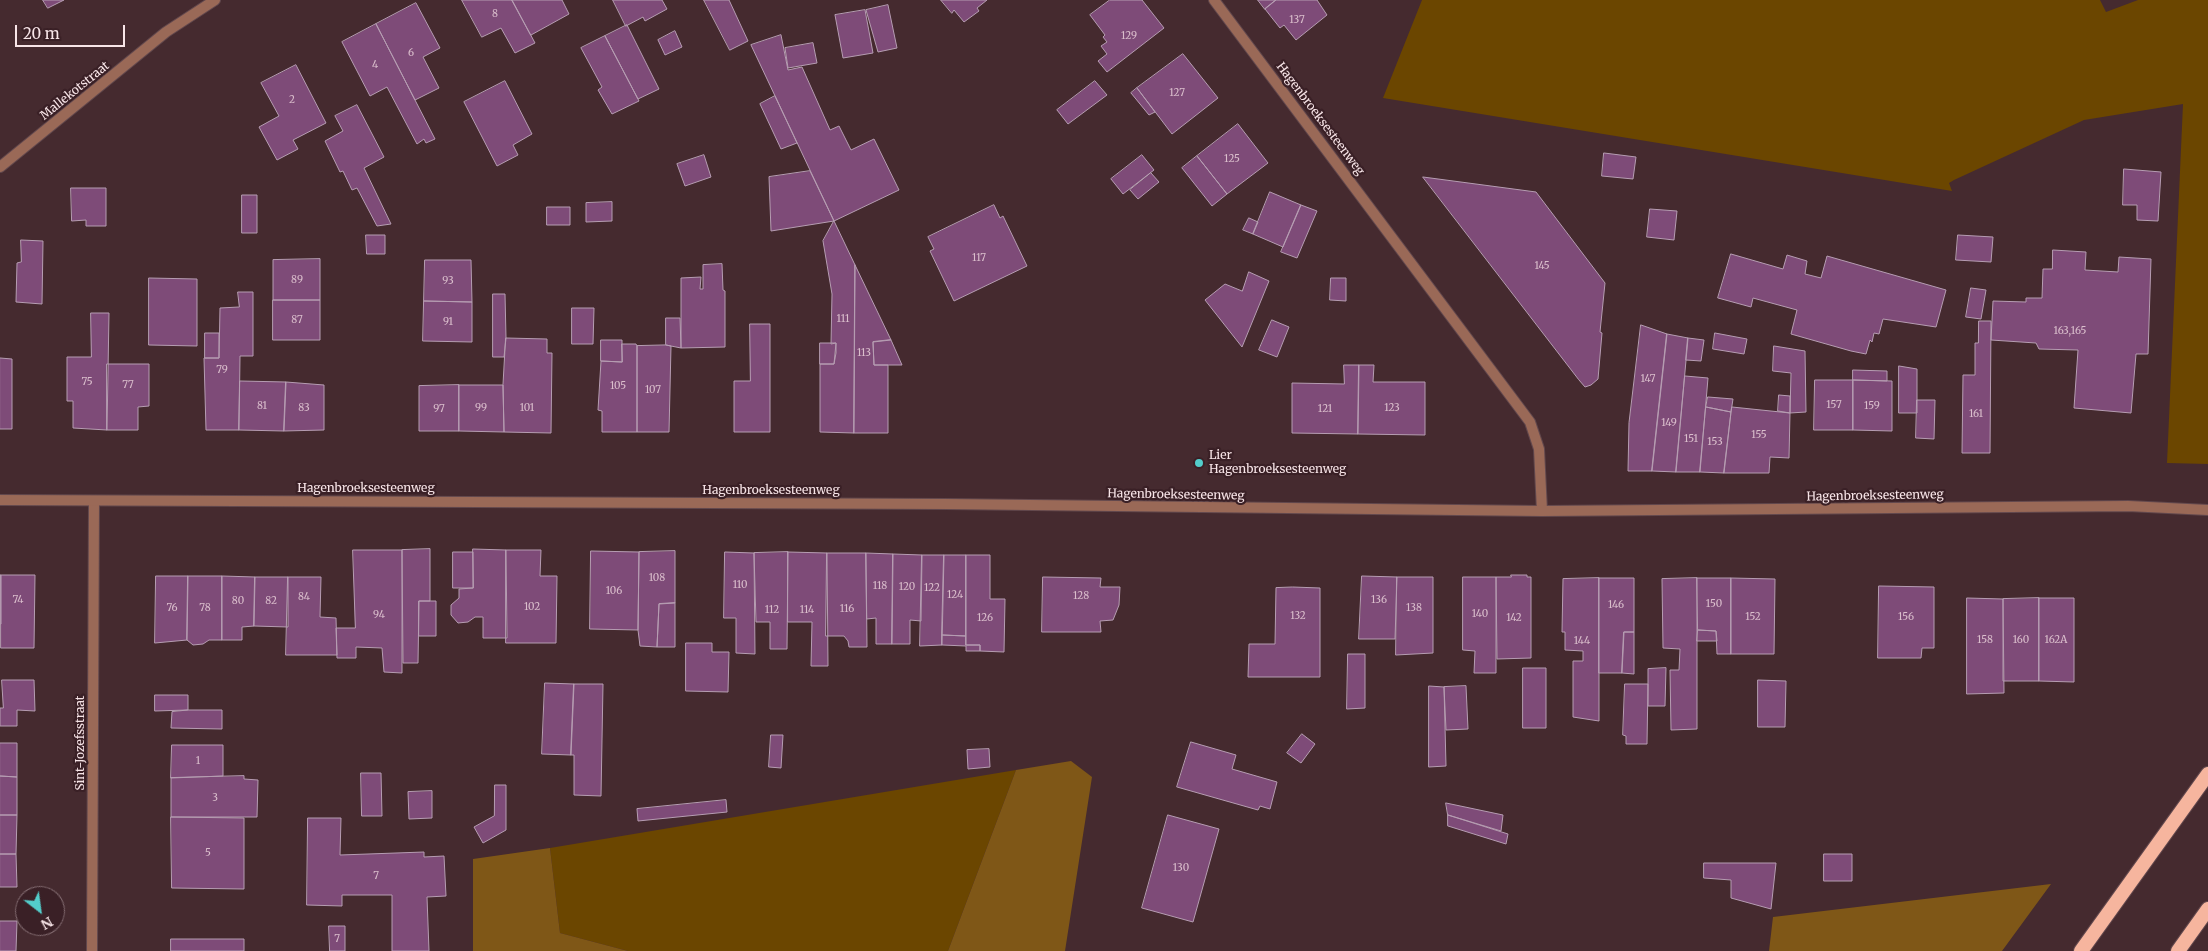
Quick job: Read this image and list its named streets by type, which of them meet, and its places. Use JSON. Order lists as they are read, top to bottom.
{
  "streets": {
    "street": ["Mallekotstraat", "Hagenbroeksesteenweg", "Sint-Jozefsstraat"]
  },
  "crossings": [
    ["Hagenbroeksesteenweg", "Sint-Jozefsstraat"]
  ],
  "places": ["Lier Hagenbroeksesteenweg"],
  "house_numbers": [
    "8",
    "137",
    "129",
    "6",
    "4",
    "127",
    "2",
    "125",
    "117",
    "145",
    "89",
    "93",
    "111",
    "87",
    "91",
    "163,165",
    "113",
    "79",
    "147",
    "75",
    "77",
    "105",
    "107",
    "157",
    "81",
    "159",
    "83",
    "99",
    "101",
    "123",
    "97",
    "121",
    "161",
    "149",
    "155",
    "151",
    "153",
    "108",
    "110",
    "118",
    "120",
    "122",
    "106",
    "124",
    "128",
    "84",
    "74",
    "136",
    "80",
    "82",
    "150",
    "146",
    "102",
    "76",
    "78",
    "138",
    "116",
    "112",
    "114",
    "140",
    "94",
    "132",
    "152",
    "156",
    "126",
    "142",
    "158",
    "160",
    "162A",
    "144",
    "1",
    "3",
    "5",
    "130",
    "7",
    "7"
  ],
  "scale_bar": "20 m",
  "north": "bottom right"
}
